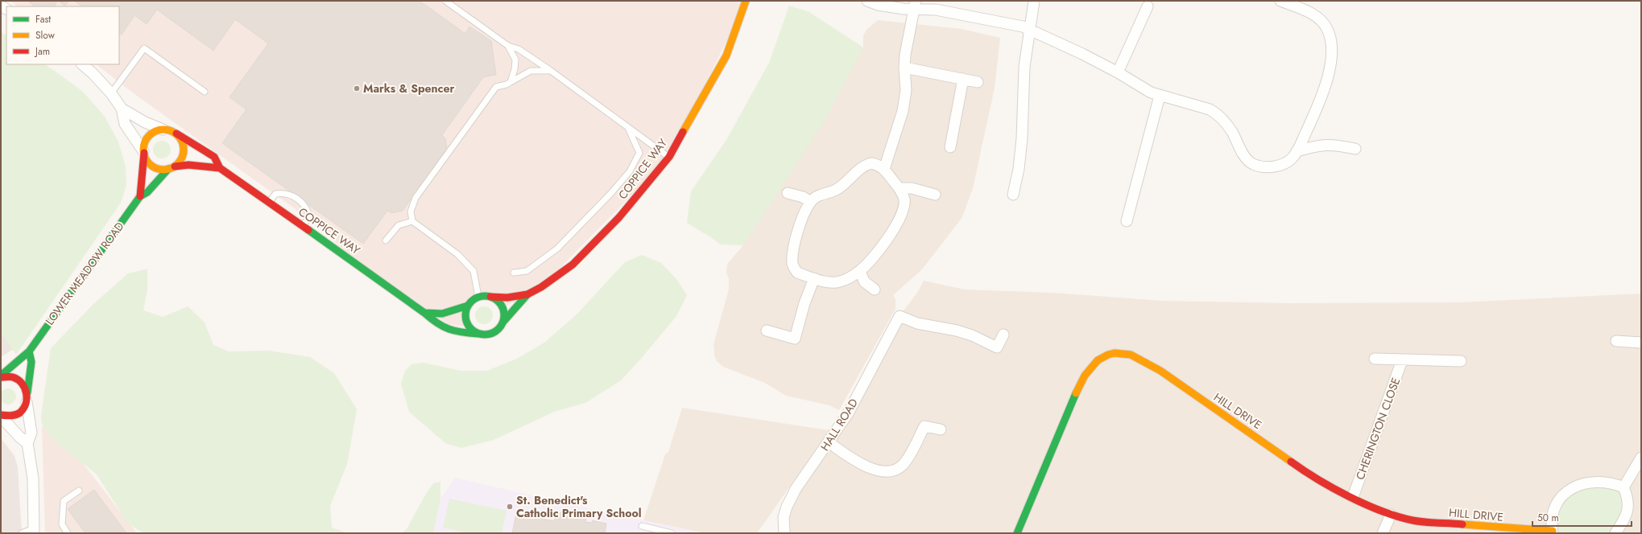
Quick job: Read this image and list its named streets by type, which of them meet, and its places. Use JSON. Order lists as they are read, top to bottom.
{
  "streets": {
    "street": [
      "COPPICE WAY",
      "LOWER MEADOW ROAD",
      "HILL DRIVE",
      "HALL ROAD",
      "CHERINGTON CLOSE"
    ]
  },
  "crossings": [
    ["COPPICE WAY", "LOWER MEADOW ROAD"],
    ["HILL DRIVE", "CHERINGTON CLOSE"]
  ],
  "places": ["Marks & Spencer", "St. Benedict's Catholic Primary School"],
  "legend": ["Fast", "Slow", "Jam"],
  "scale_bar": "50 m"
}
